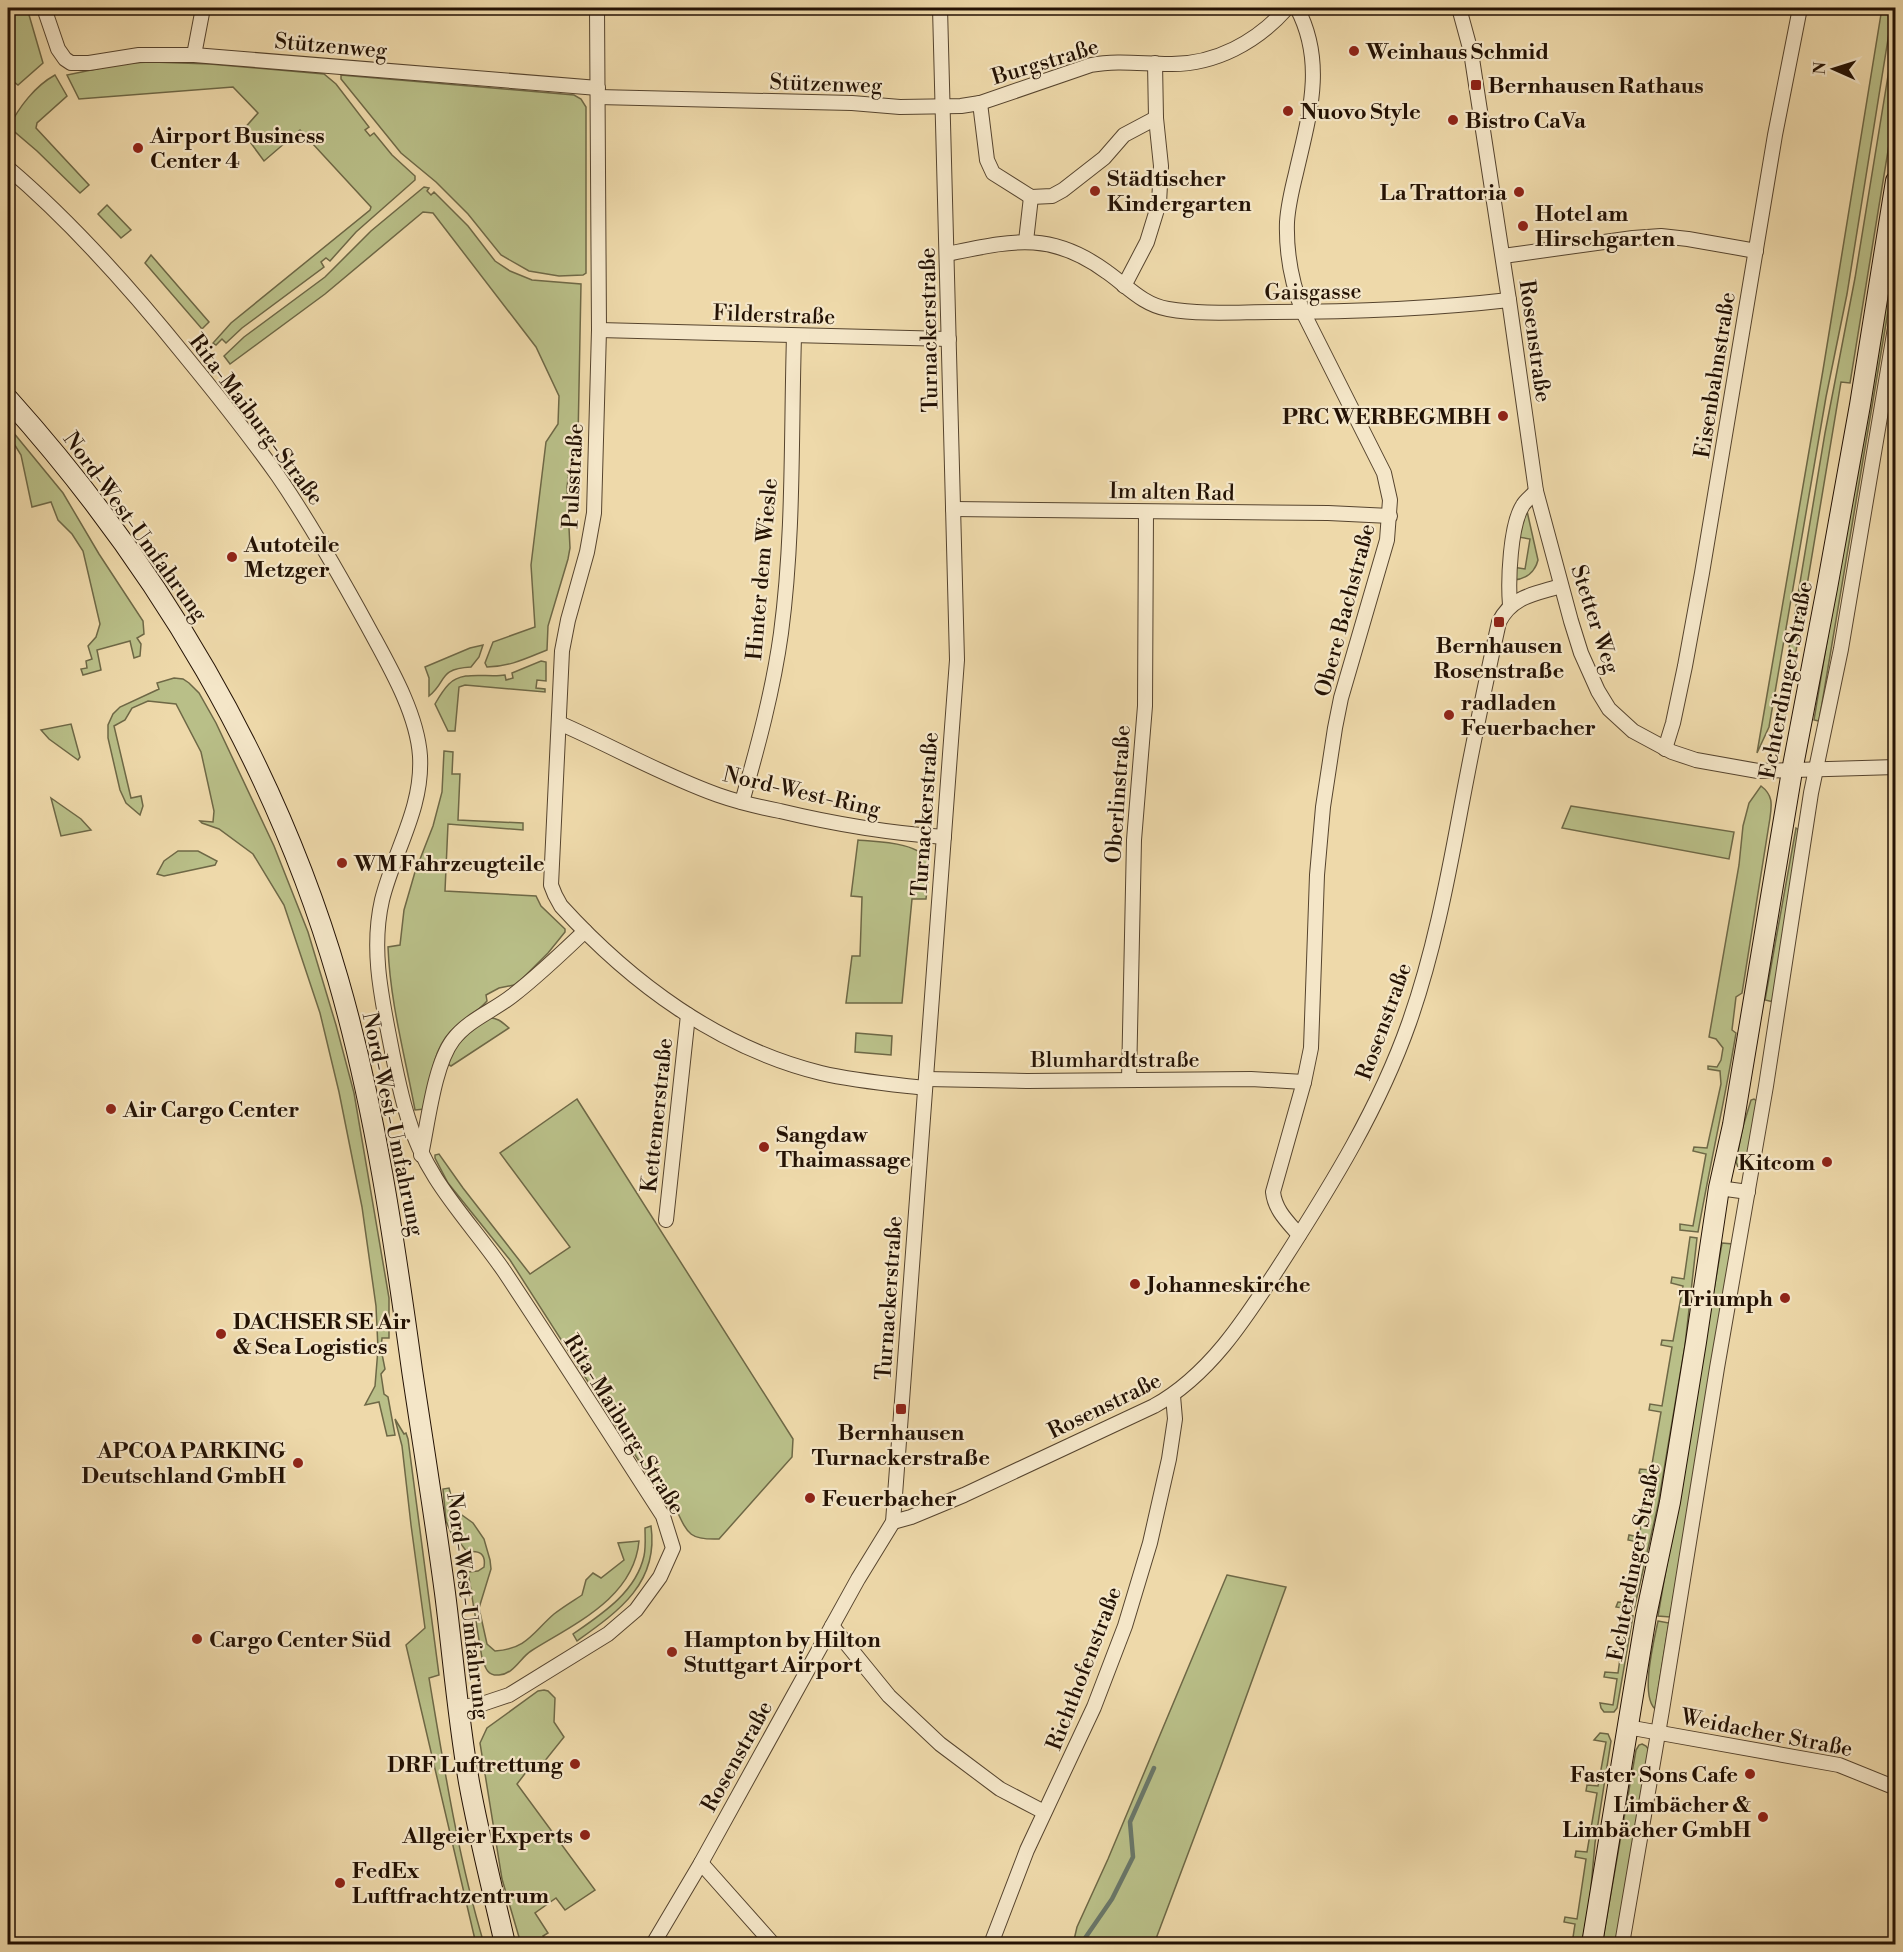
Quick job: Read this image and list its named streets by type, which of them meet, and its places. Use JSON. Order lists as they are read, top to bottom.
{
  "streets": {
    "main road": ["Nord-West-Umfahrung", "Echterdinger Straße"],
    "street": [
      "Stützenweg",
      "Burgstraße",
      "Gaisgasse",
      "Filderstraße",
      "Turnackerstraße",
      "Rosenstraße",
      "Eisenbahnstraße",
      "Rita-Maiburg-Straße",
      "Pulsstraße",
      "Im alten Rad",
      "Hinter dem Wiesle",
      "Obere Bachstraße",
      "Stetter Weg",
      "Nord-West-Ring",
      "Oberlinstraße",
      "Blumhardtstraße",
      "Kettemerstraße",
      "Richthofenstraße",
      "Weidacher Straße"
    ]
  },
  "crossings": [
    ["Stützenweg", "Burgstraße"],
    ["Stützenweg", "Turnackerstraße"],
    ["Stützenweg", "Pulsstraße"],
    ["Burgstraße", "Turnackerstraße"],
    ["Gaisgasse", "Turnackerstraße"],
    ["Gaisgasse", "Rosenstraße"],
    ["Gaisgasse", "Obere Bachstraße"],
    ["Filderstraße", "Turnackerstraße"],
    ["Filderstraße", "Pulsstraße"],
    ["Filderstraße", "Hinter dem Wiesle"],
    ["Turnackerstraße", "Rosenstraße"],
    ["Turnackerstraße", "Im alten Rad"],
    ["Turnackerstraße", "Nord-West-Ring"],
    ["Turnackerstraße", "Blumhardtstraße"],
    ["Turnackerstraße", "Kettemerstraße"],
    ["Rosenstraße", "Obere Bachstraße"],
    ["Rosenstraße", "Stetter Weg"],
    ["Rosenstraße", "Richthofenstraße"],
    ["Eisenbahnstraße", "Stetter Weg"],
    ["Rita-Maiburg-Straße", "Nord-West-Umfahrung"],
    ["Pulsstraße", "Nord-West-Ring"],
    ["Pulsstraße", "Kettemerstraße"],
    ["Im alten Rad", "Obere Bachstraße"],
    ["Im alten Rad", "Oberlinstraße"],
    ["Hinter dem Wiesle", "Nord-West-Ring"],
    ["Obere Bachstraße", "Blumhardtstraße"],
    ["Stetter Weg", "Echterdinger Straße"],
    ["Echterdinger Straße", "Weidacher Straße"],
    ["Oberlinstraße", "Blumhardtstraße"],
    ["Blumhardtstraße", "Kettemerstraße"]
  ],
  "places": {
    "other": [
      "Weinhaus Schmid",
      "Nuovo Style",
      "Bistro CaVa",
      "Airport Business Center 4",
      "Städtischer Kindergarten",
      "La Trattoria",
      "Hotel am Hirschgarten",
      "PRC WERBEGMBH",
      "Autoteile Metzger",
      "radladen Feuerbacher",
      "WM Fahrzeugteile",
      "Air Cargo Center",
      "Sangdaw Thaimassage",
      "Kitcom",
      "Johanneskirche",
      "Triumph",
      "DACHSER SE Air & Sea Logistics",
      "APCOA PARKING Deutschland GmbH",
      "Feuerbacher",
      "Cargo Center Süd",
      "Hampton by Hilton Stuttgart Airport",
      "DRF Luftrettung",
      "Faster Sons Cafe",
      "Limbächer & Limbächer GmbH",
      "Allgeier Experts",
      "FedEx Luftfrachtzentrum"
    ],
    "transit": ["Bernhausen Rathaus", "Bernhausen Rosenstraße", "Bernhausen Turnackerstraße"]
  },
  "north": "left"
}
